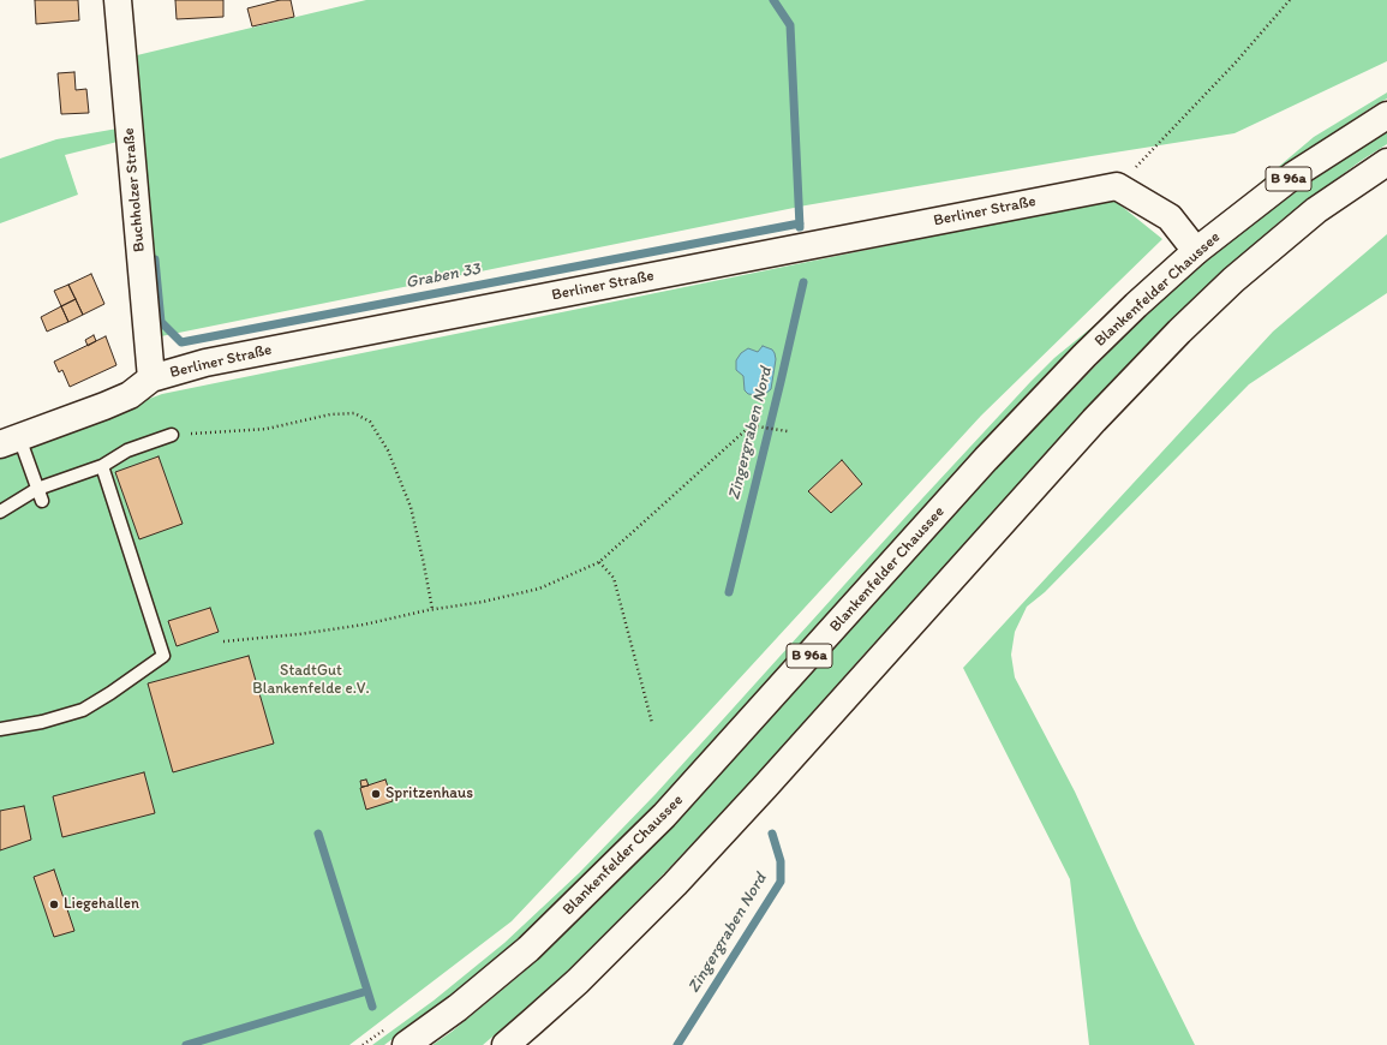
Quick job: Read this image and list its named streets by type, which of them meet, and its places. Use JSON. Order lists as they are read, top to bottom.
{
  "streets": {
    "main road": [
      "B 96a",
      "Buchholzer Straße",
      "Berliner Straße",
      "Blankenfelder Chaussee"
    ]
  },
  "crossings": [
    ["Buchholzer Straße", "Berliner Straße"]
  ],
  "water": ["Graben 33", "Zingergraben Nord"],
  "parks": ["StadtGut Blankenfelde e.V."],
  "places": ["Spritzenhaus", "Liegehallen"]
}
